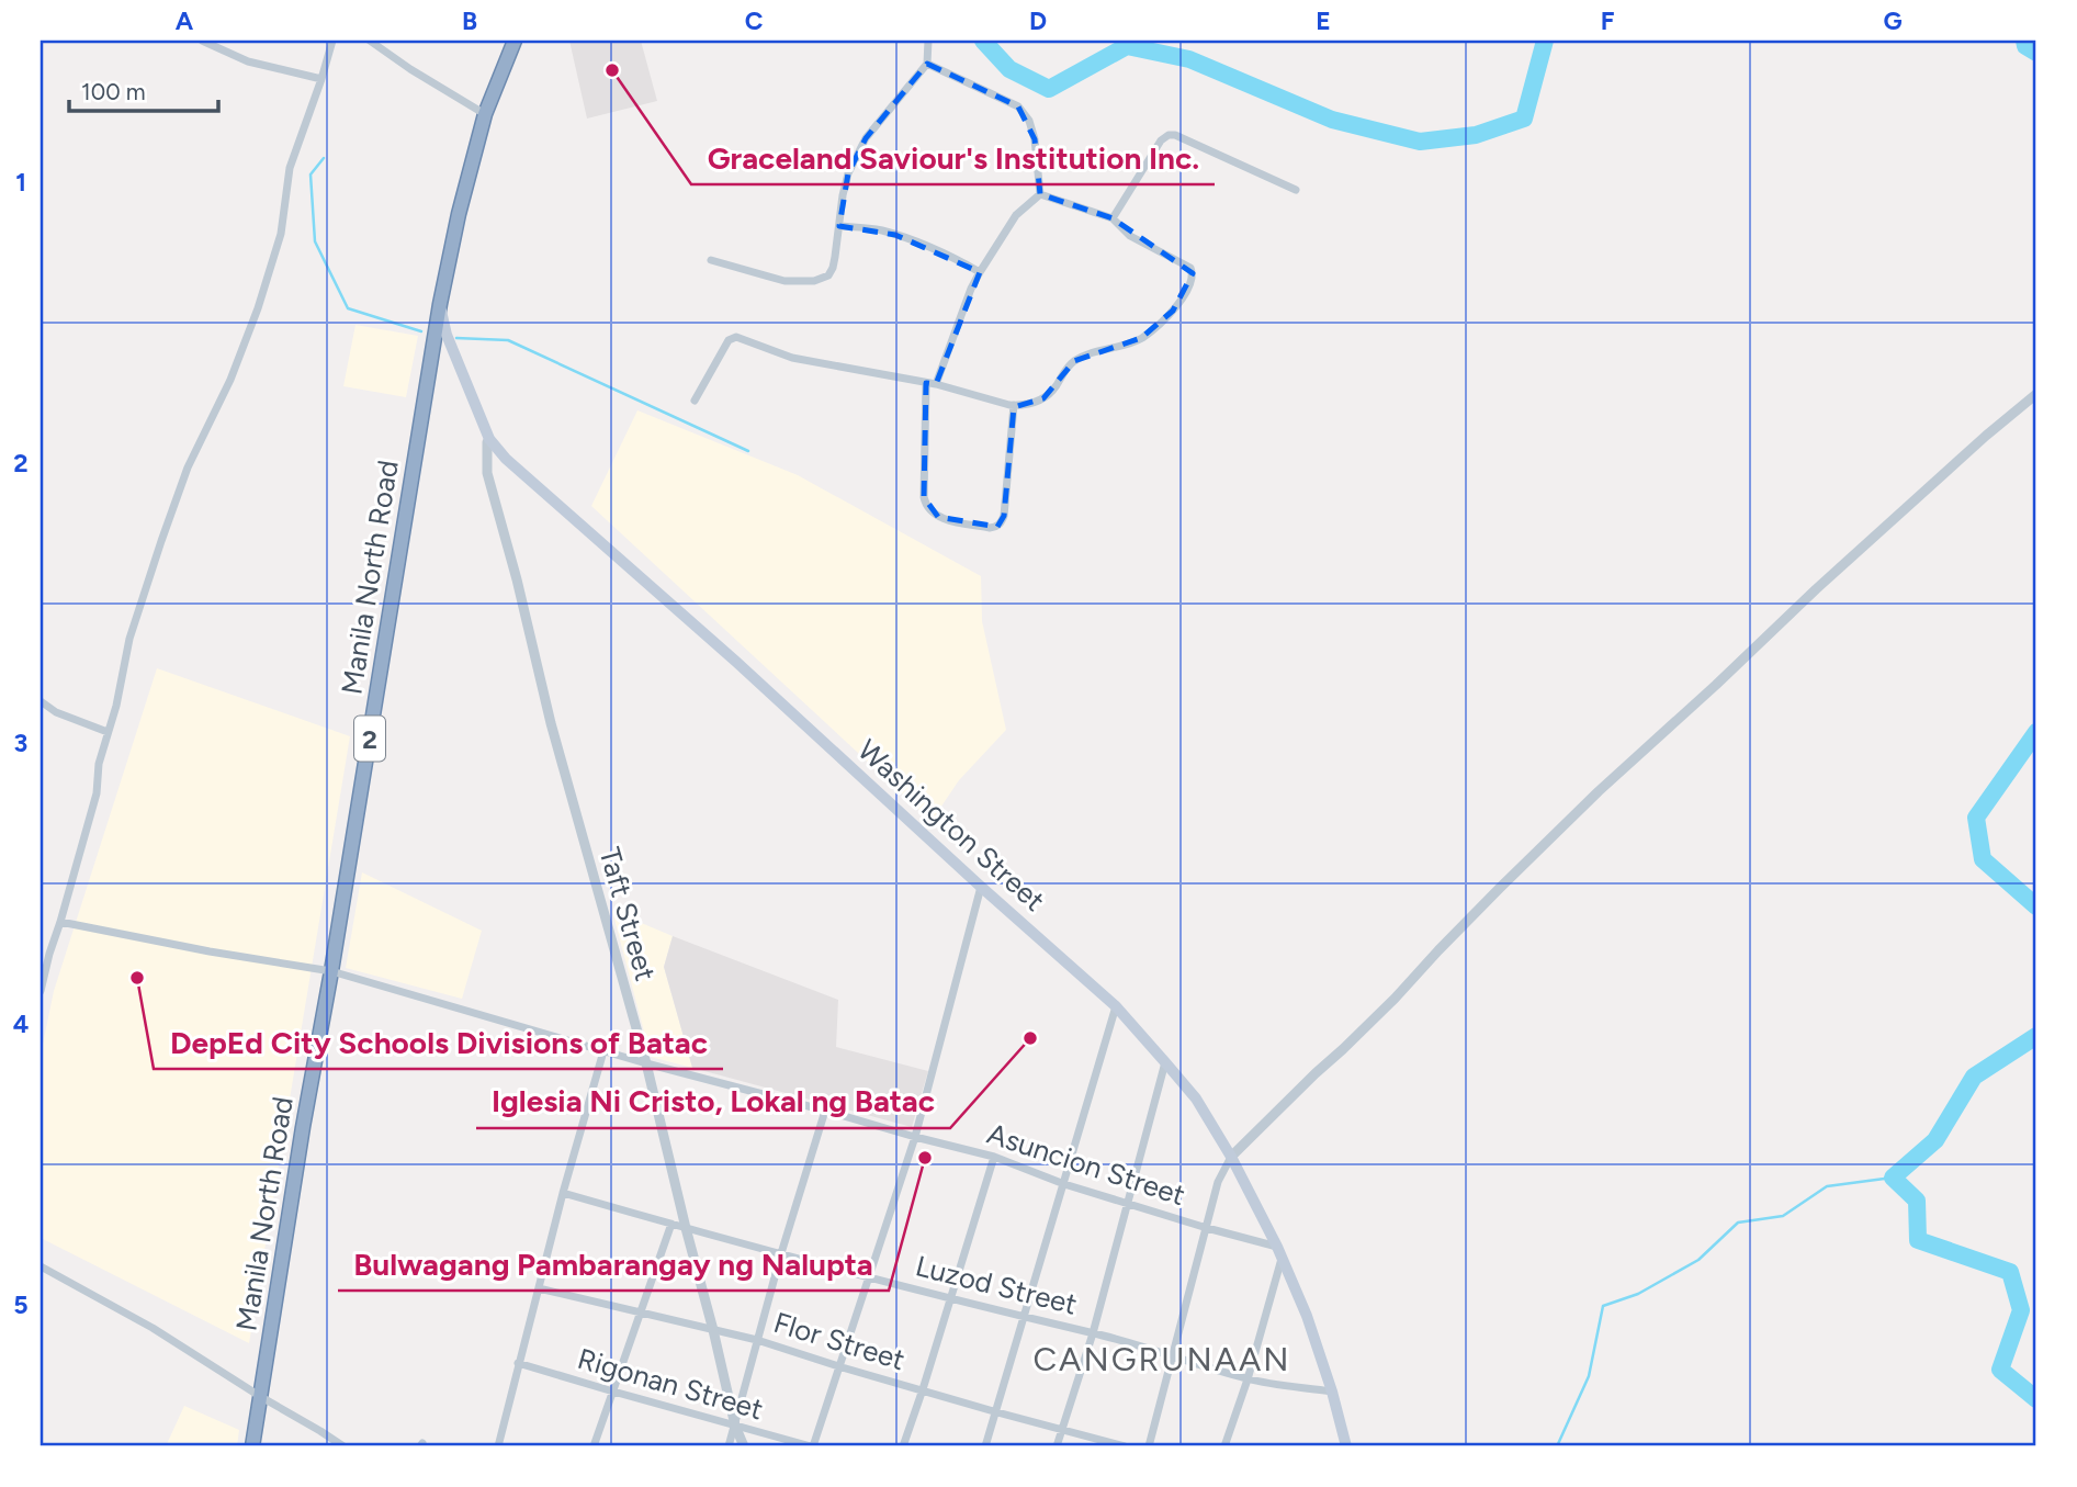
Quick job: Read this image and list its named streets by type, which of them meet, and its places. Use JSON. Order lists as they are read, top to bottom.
{
  "streets": {
    "highway": ["Manila North Road", "2"],
    "main road": ["Washington Street"],
    "street": [
      "Taft Street",
      "Asuncion Street",
      "Luzod Street",
      "Flor Street",
      "Rigonan Street"
    ]
  },
  "crossings": [
    ["Manila North Road", "Washington Street"],
    ["Manila North Road", "Asuncion Street"],
    ["Washington Street", "Taft Street"],
    ["Washington Street", "Asuncion Street"],
    ["Washington Street", "Luzod Street"],
    ["Taft Street", "Asuncion Street"],
    ["Taft Street", "Luzod Street"],
    ["Taft Street", "Flor Street"],
    ["Taft Street", "Rigonan Street"]
  ],
  "districts": ["CANGRUNAAN"],
  "places": [
    "Graceland Saviour's Institution Inc.",
    "DepEd City Schools Divisions of Batac",
    "Iglesia Ni Cristo, Lokal ng Batac",
    "Bulwagang Pambarangay ng Nalupta"
  ],
  "scale_bar": "100 m",
  "grid": {
    "columns": [
      "A",
      "B",
      "C",
      "D",
      "E",
      "F",
      "G"
    ],
    "rows": [
      "1",
      "2",
      "3",
      "4",
      "5"
    ]
  }
}
